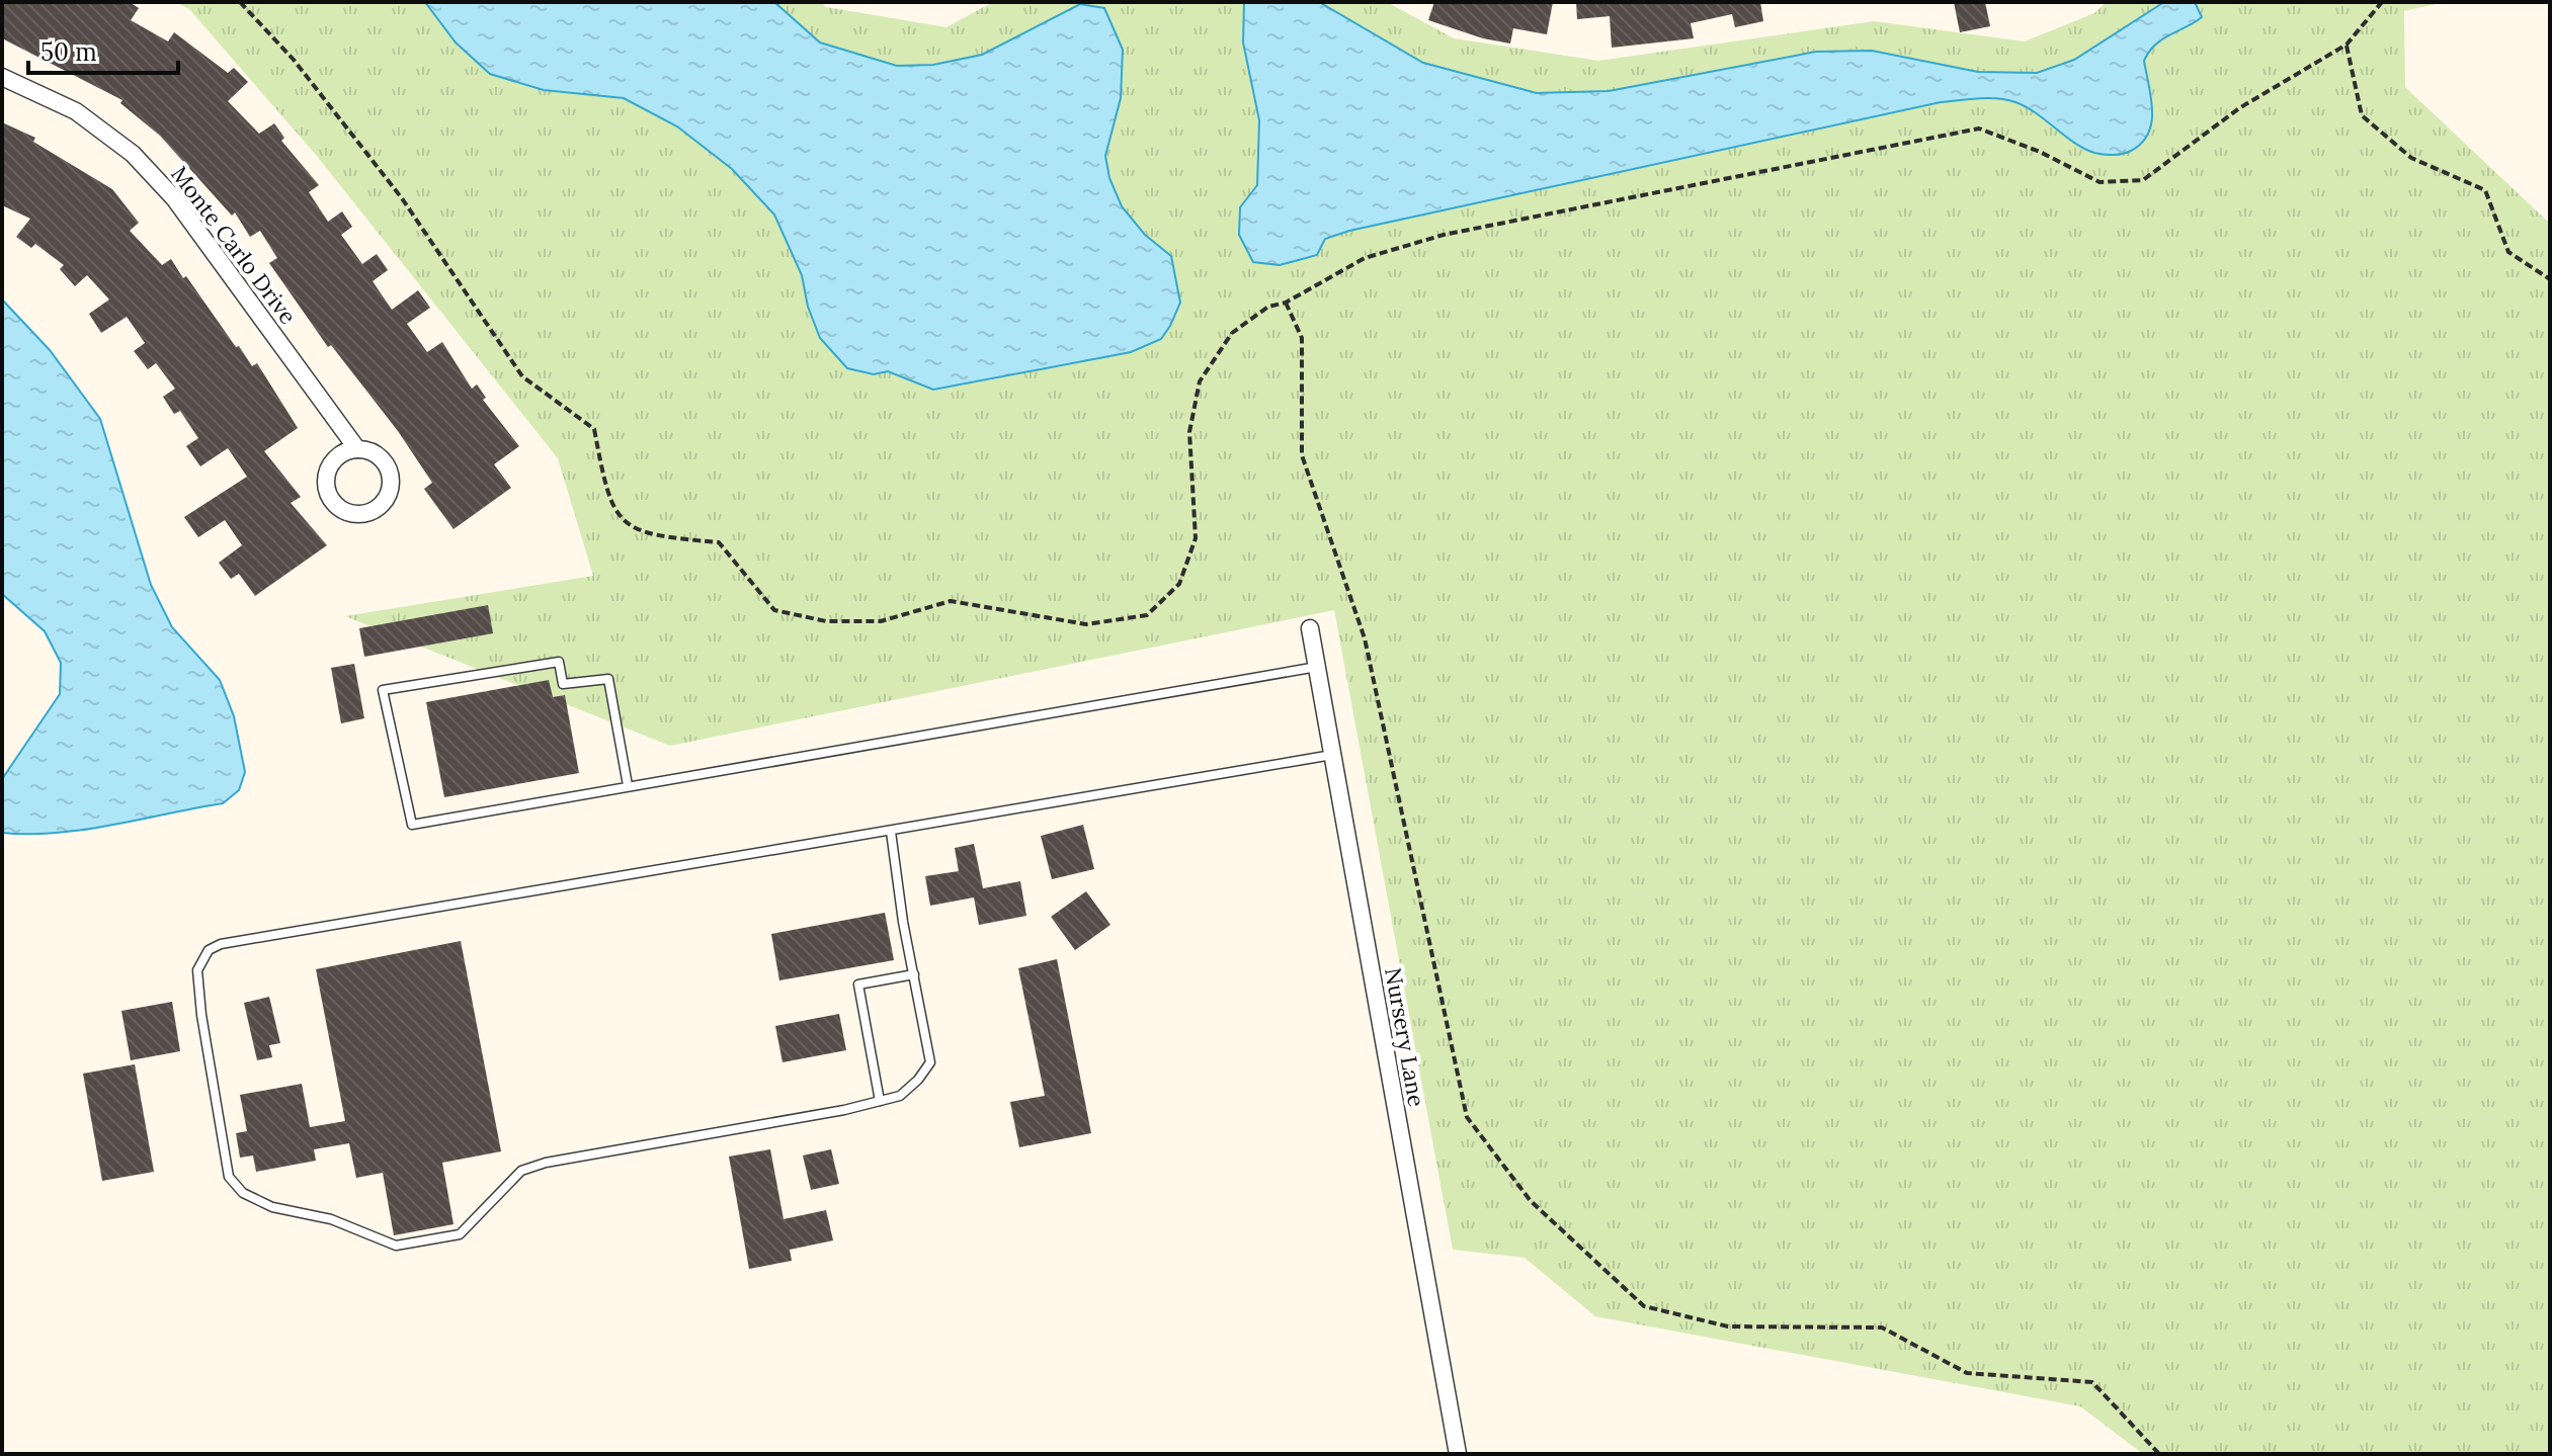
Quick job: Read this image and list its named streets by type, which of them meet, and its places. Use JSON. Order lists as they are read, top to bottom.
{
  "streets": {
    "street": ["Monte Carlo Drive", "Nursery Lane"]
  },
  "scale_bar": "50 m"
}
